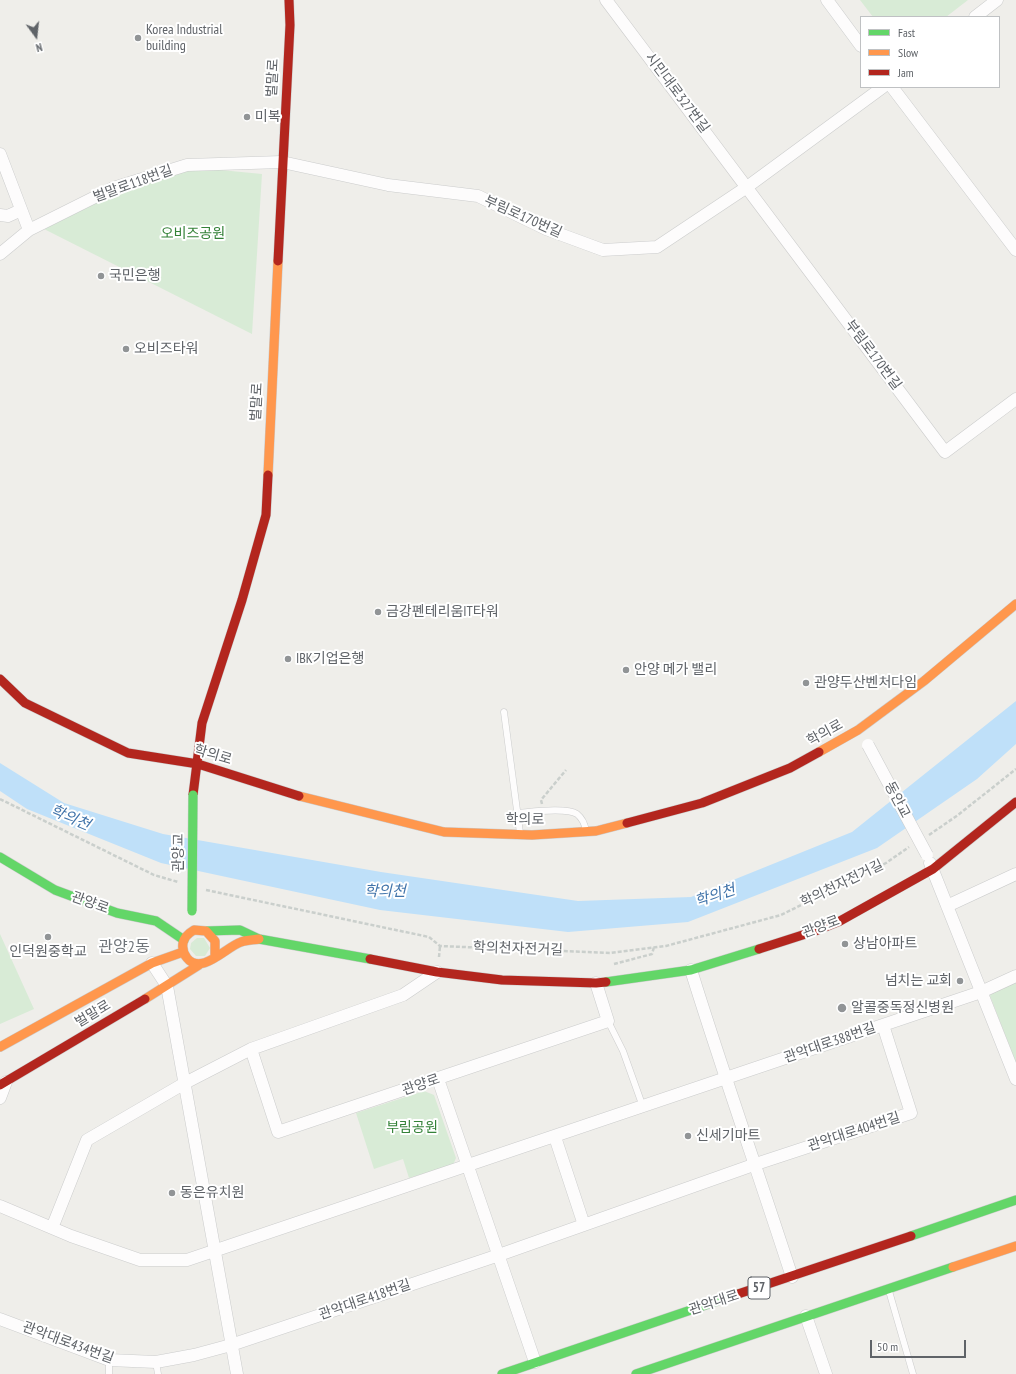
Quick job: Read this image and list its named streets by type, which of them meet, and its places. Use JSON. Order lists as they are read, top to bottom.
{
  "streets": {
    "street": [
      "벌말로",
      "시민대로327번길",
      "벌말로118번길",
      "부림로170번길",
      "학의로",
      "동안교",
      "관양교",
      "관양로",
      "관악대로388번길",
      "관악대로404번길",
      "57",
      "관악대로418번길",
      "관악대로",
      "관악대로434번길"
    ],
    "path": ["학의천자전거길"]
  },
  "crossings": [
    ["벌말로", "벌말로118번길"],
    ["벌말로", "부림로170번길"],
    ["벌말로", "학의로"],
    ["벌말로", "관양교"],
    ["벌말로", "관양로"],
    ["시민대로327번길", "부림로170번길"],
    ["벌말로118번길", "부림로170번길"],
    ["학의로", "동안교"],
    ["동안교", "관양로"],
    ["관양교", "관양로"],
    ["관악대로388번길", "관악대로404번길"],
    ["관악대로404번길", "관악대로418번길"],
    ["관악대로418번길", "관악대로434번길"]
  ],
  "districts": ["관양2동"],
  "water": ["학의천"],
  "parks": ["오비즈공원", "부림공원"],
  "places": [
    "Korea Industrial building",
    "미복",
    "국민은행",
    "오비즈타워",
    "금강펜테리움IT타워",
    "IBK기업은행",
    "안양 메가 밸리",
    "관양두산벤처다임",
    "인덕원중학교",
    "상남아파트",
    "넘치는 교회",
    "알콜중독정신병원",
    "신세기마트",
    "동은유치원"
  ],
  "legend": ["Fast", "Slow", "Jam"],
  "scale_bar": "50 m",
  "north": "bottom"
}
